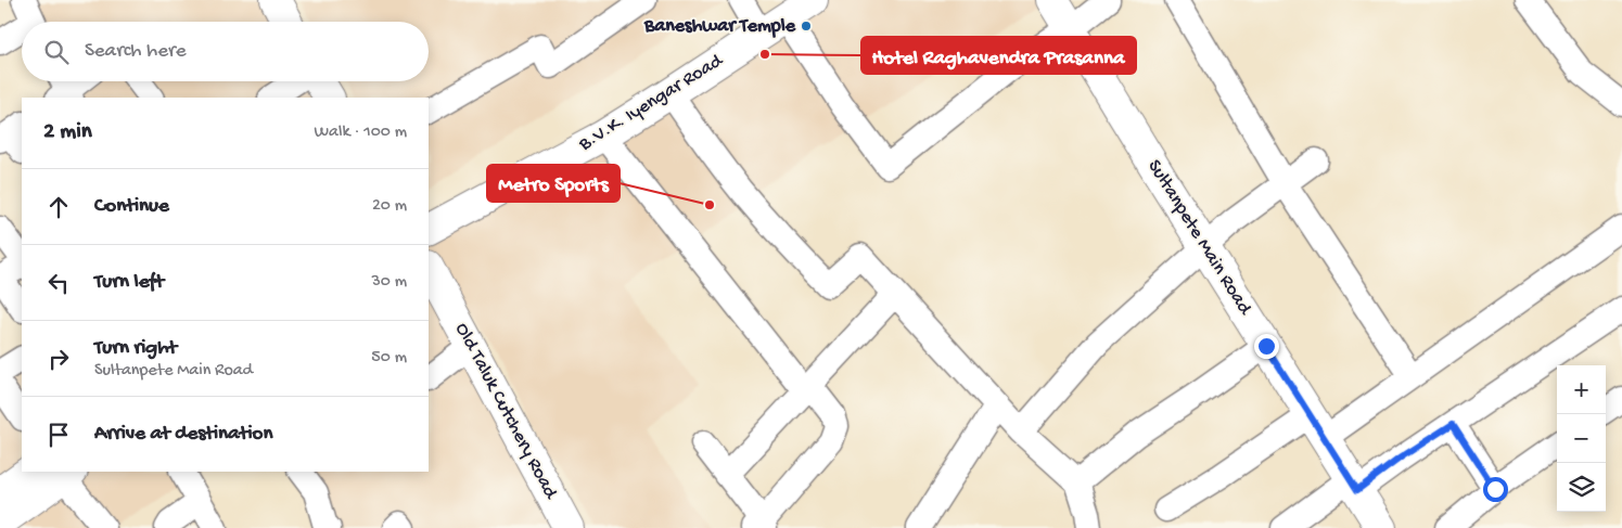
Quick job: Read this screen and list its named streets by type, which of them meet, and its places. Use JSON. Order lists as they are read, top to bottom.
{
  "streets": {
    "street": ["B.V.K. Iyengar Road", "Sultanpete Main Road", "Old Taluk Cutchery Road"]
  },
  "places": ["Baneshwar Temple", "Hotel Raghavendra Prasanna", "Metro Sports"],
  "page": {
    "search": "Search here",
    "heading": ["2 min", "Walk · 100 m"],
    "list": [
      ["Continue", "20 m"],
      ["Turn left", "30 m"],
      ["Turn right", "Sultanpete Main Road", "50 m"],
      "Arrive at destination"
    ],
    "map_buttons": ["+", "−"]
  }
}
